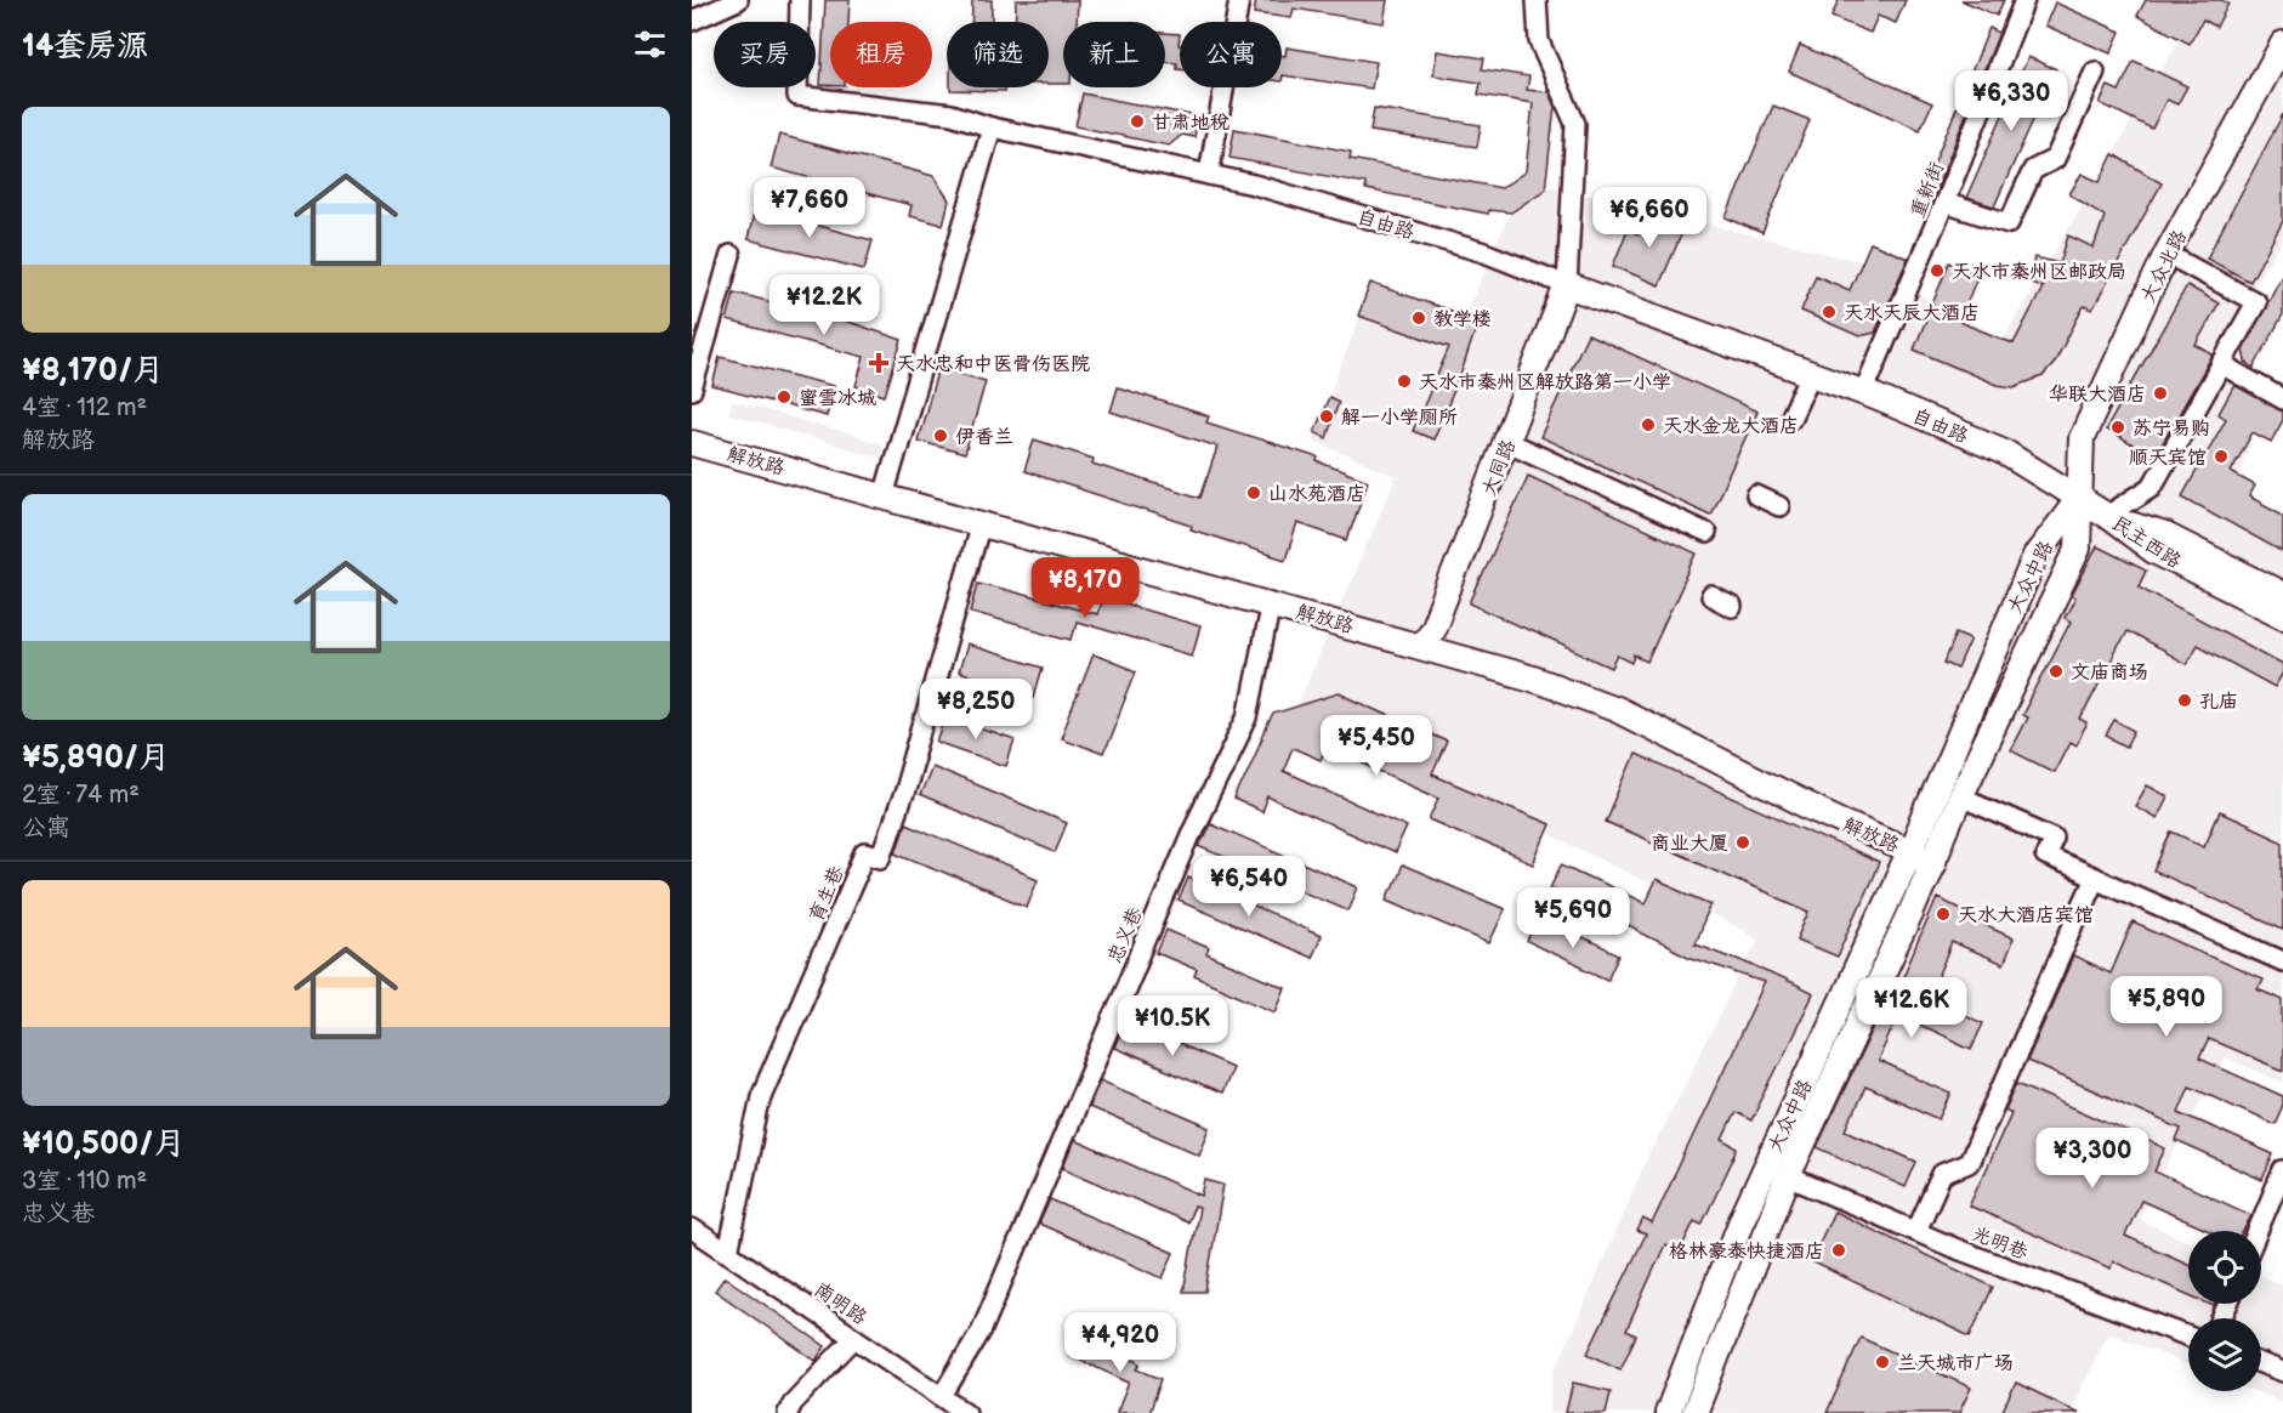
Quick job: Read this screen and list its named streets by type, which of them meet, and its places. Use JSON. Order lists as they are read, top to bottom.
{
  "streets": {
    "main road": [
      "自由路",
      "大众北路",
      "解放路",
      "大同路",
      "民主西路",
      "大众中路"
    ],
    "street": [
      "重新街",
      "育生巷",
      "忠义巷",
      "光明巷",
      "南明路"
    ]
  },
  "crossings": [
    ["重新街", "自由路"],
    ["自由路", "大众北路"],
    ["自由路", "大同路"],
    ["自由路", "民主西路"],
    ["自由路", "大众中路"],
    ["大众北路", "大众中路"],
    ["解放路", "大同路"],
    ["解放路", "大众中路"],
    ["解放路", "育生巷"],
    ["解放路", "忠义巷"],
    ["大众中路", "光明巷"],
    ["育生巷", "南明路"],
    ["忠义巷", "南明路"]
  ],
  "places": {
    "other": [
      "甘肃地税",
      "天水市秦州区邮政局",
      "天水天辰大酒店",
      "教学楼",
      "天水市秦州区解放路第一小学",
      "华联大酒店",
      "蜜雪冰城",
      "解一小学厕所",
      "天水金龙大酒店",
      "苏宁易购",
      "伊香兰",
      "顺天宾馆",
      "山水苑酒店",
      "文庙商场",
      "孔庙",
      "商业大厦",
      "天水大酒店宾馆",
      "格林豪泰快捷酒店",
      "兰天城市广场"
    ],
    "health": ["天水忠和中医骨伤医院"]
  },
  "page": {
    "heading": "14套房源",
    "chip": [
      "买房",
      "租房",
      "筛选",
      "新上",
      "公寓"
    ],
    "price": [
      "¥6,330",
      "¥7,660",
      "¥6,660",
      "¥12.2K",
      "¥8,170",
      "¥8,250",
      "¥5,450",
      "¥6,540",
      "¥5,690",
      "¥5,890",
      "¥12.6K",
      "¥10.5K",
      "¥3,300",
      "¥4,920"
    ],
    "list": [
      {
        "name": "¥8,170/月",
        "note": "4室 · 112 m² · 解放路"
      },
      {
        "name": "¥5,890/月",
        "note": "2室 · 74 m² · 公寓"
      },
      {
        "name": "¥10,500/月",
        "note": "3室 · 110 m² · 忠义巷"
      }
    ]
  }
}
